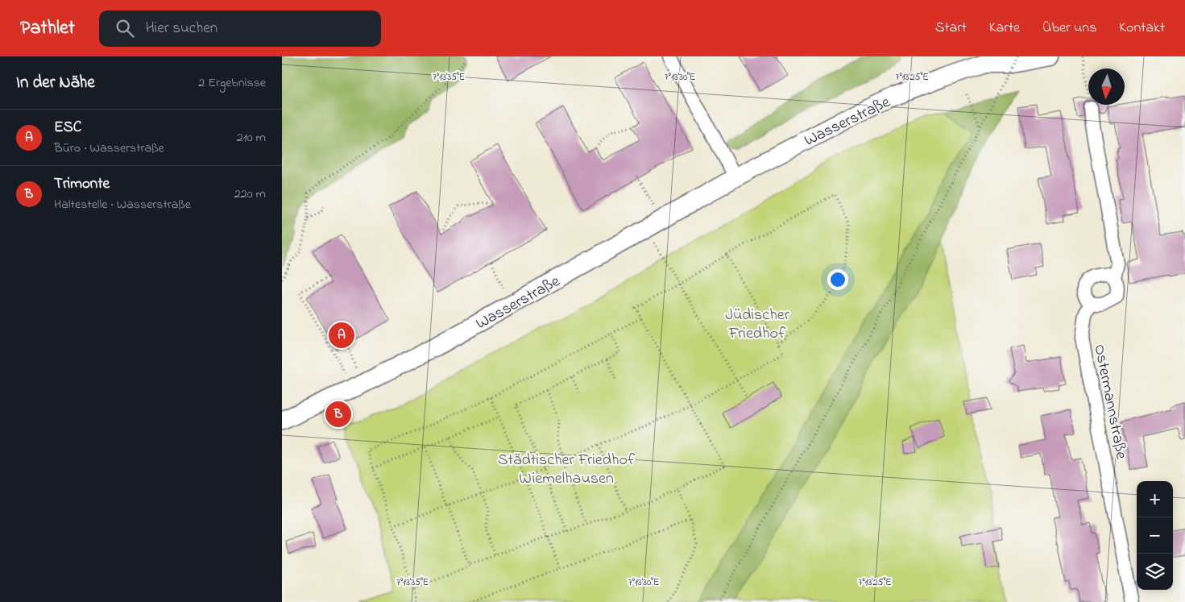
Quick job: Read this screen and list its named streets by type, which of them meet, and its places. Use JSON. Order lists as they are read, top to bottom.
{
  "streets": {
    "main road": ["Wasserstraße"],
    "street": ["Ostermannstraße"]
  },
  "parks": ["Jüdischer Friedhof", "Städtischer Friedhof Wiemelhausen"],
  "north": "bottom",
  "page": {
    "header": "Pathlet",
    "search": "Hier suchen",
    "nav": [
      "Start",
      "Karte",
      "Über uns",
      "Kontakt"
    ],
    "heading": ["In der Nähe", "2 Ergebnisse"],
    "list": [
      {
        "mark": "A",
        "name": "ESC",
        "note": "Büro · Wasserstraße",
        "value": "210 m"
      },
      {
        "mark": "B",
        "name": "Trimonte",
        "note": "Haltestelle · Wasserstraße",
        "value": "220 m"
      }
    ],
    "pins": ["A", "B"],
    "map_buttons": ["+", "−"]
  },
  "coordinates": ["7°13'35\"E", "7°13'30\"E", "7°13'25\"E"]
}
